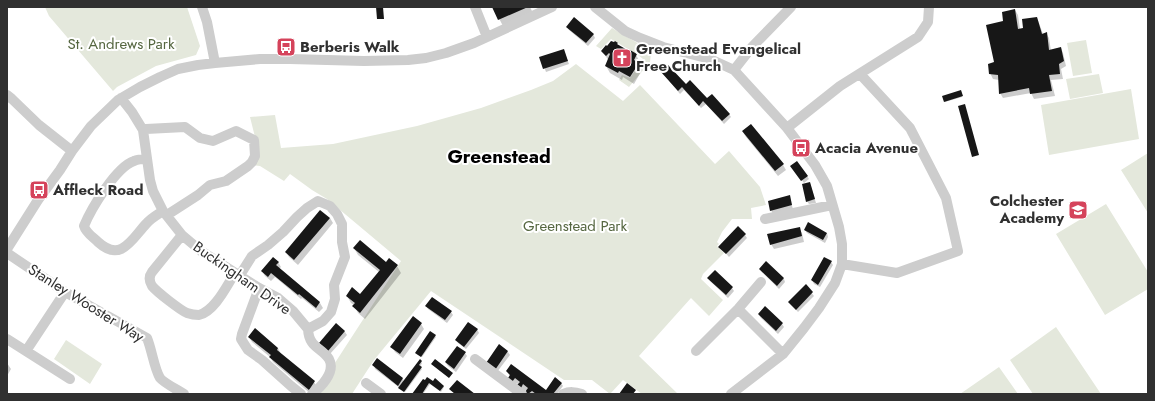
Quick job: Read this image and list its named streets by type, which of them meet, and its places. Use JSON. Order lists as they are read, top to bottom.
{
  "streets": {
    "street": ["Buckingham Drive", "Stanley Wooster Way"]
  },
  "districts": ["Greenstead"],
  "parks": ["St. Andrews Park", "Greenstead Park"],
  "places": {
    "bus stop": ["Berberis Walk", "Acacia Avenue", "Affleck Road"],
    "church": ["Greenstead Evangelical Free Church"],
    "school or university": ["Colchester Academy"]
  }
}
